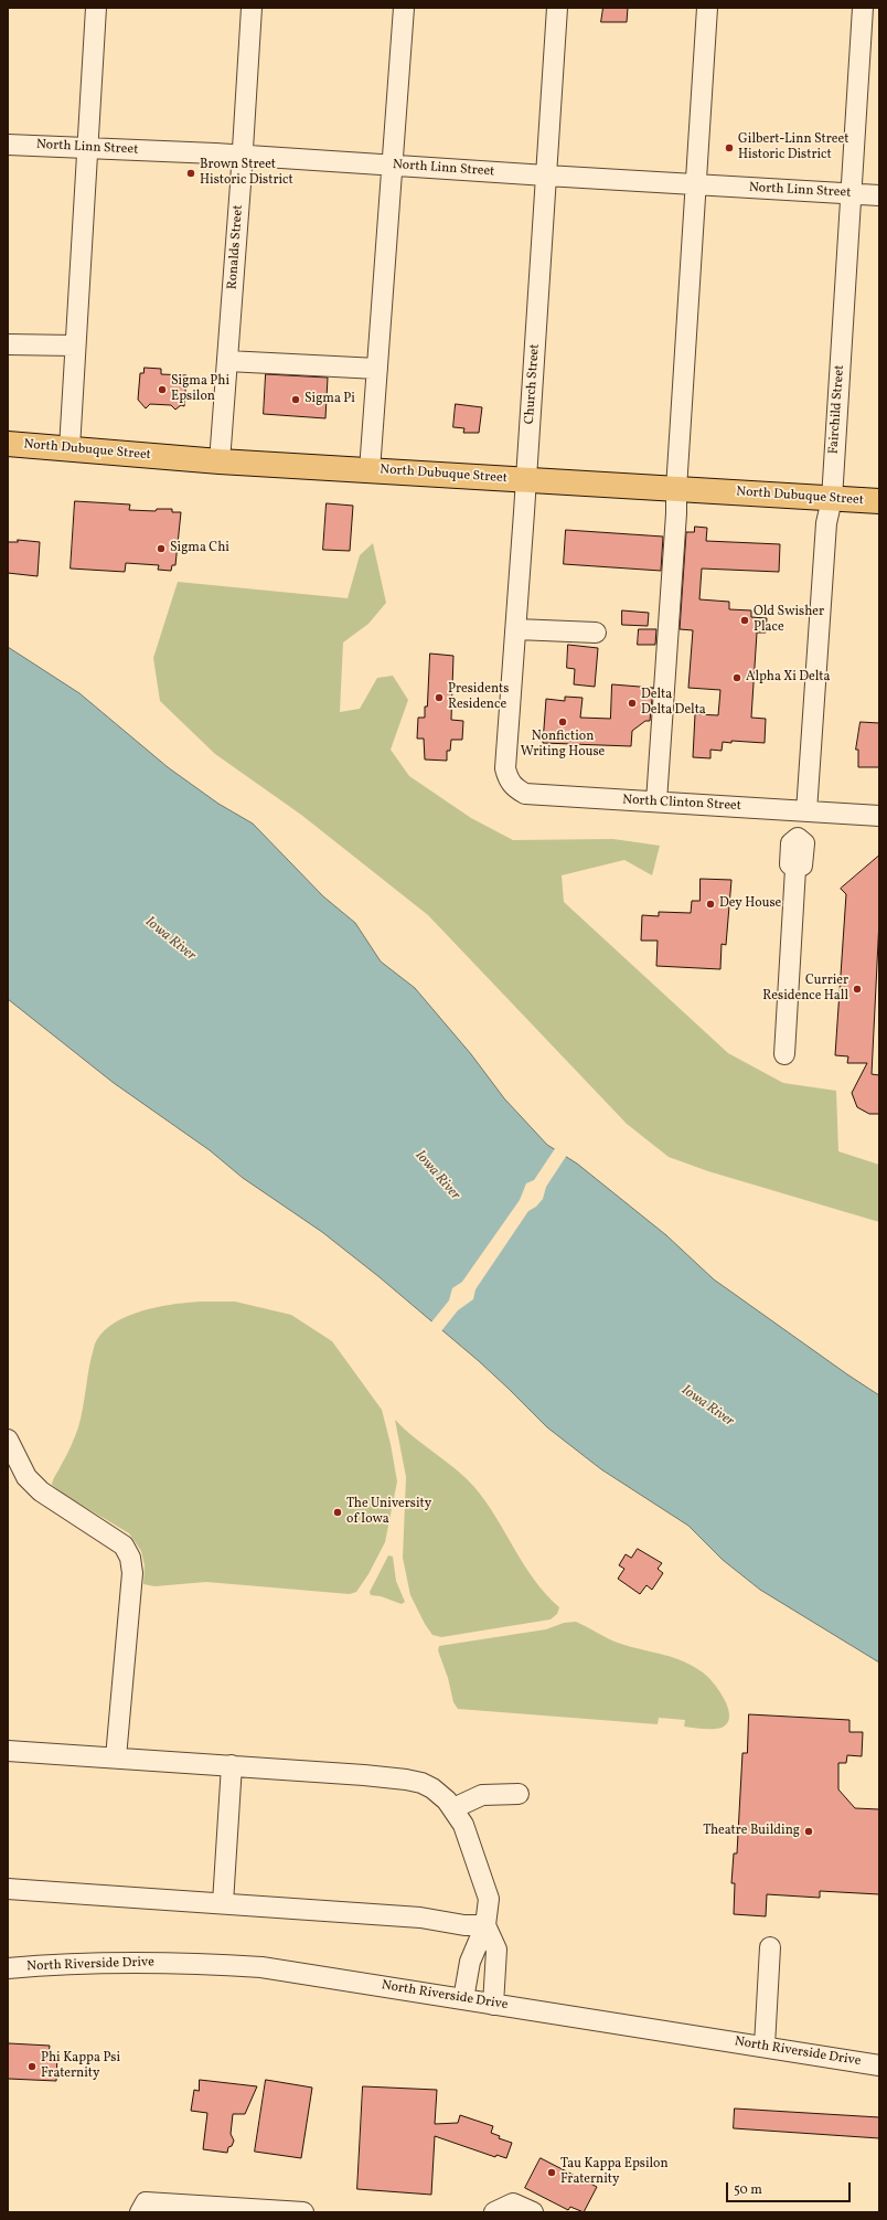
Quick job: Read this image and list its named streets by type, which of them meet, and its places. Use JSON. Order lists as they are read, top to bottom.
{
  "streets": {
    "main road": ["North Dubuque Street"],
    "street": [
      "North Linn Street",
      "Ronalds Street",
      "Church Street",
      "Fairchild Street",
      "North Clinton Street",
      "North Riverside Drive"
    ]
  },
  "crossings": [
    ["North Linn Street", "Ronalds Street"],
    ["North Linn Street", "Church Street"],
    ["North Linn Street", "Fairchild Street"],
    ["Ronalds Street", "North Dubuque Street"],
    ["Church Street", "North Dubuque Street"],
    ["Church Street", "North Clinton Street"],
    ["Fairchild Street", "North Dubuque Street"],
    ["Fairchild Street", "North Clinton Street"]
  ],
  "water": ["Iowa River"],
  "places": [
    "Gilbert-Linn Street Historic District",
    "Brown Street Historic District",
    "Sigma Phi Epsilon",
    "Sigma Pi",
    "Sigma Chi",
    "Old Swisher Place",
    "Alpha Xi Delta",
    "Presidents Residence",
    "Delta Delta Delta",
    "Nonfiction Writing House",
    "Dey House",
    "Currier Residence Hall",
    "The University of Iowa",
    "Theatre Building",
    "Phi Kappa Psi Fraternity",
    "Tau Kappa Epsilon Fraternity"
  ],
  "scale_bar": "50 m"
}
